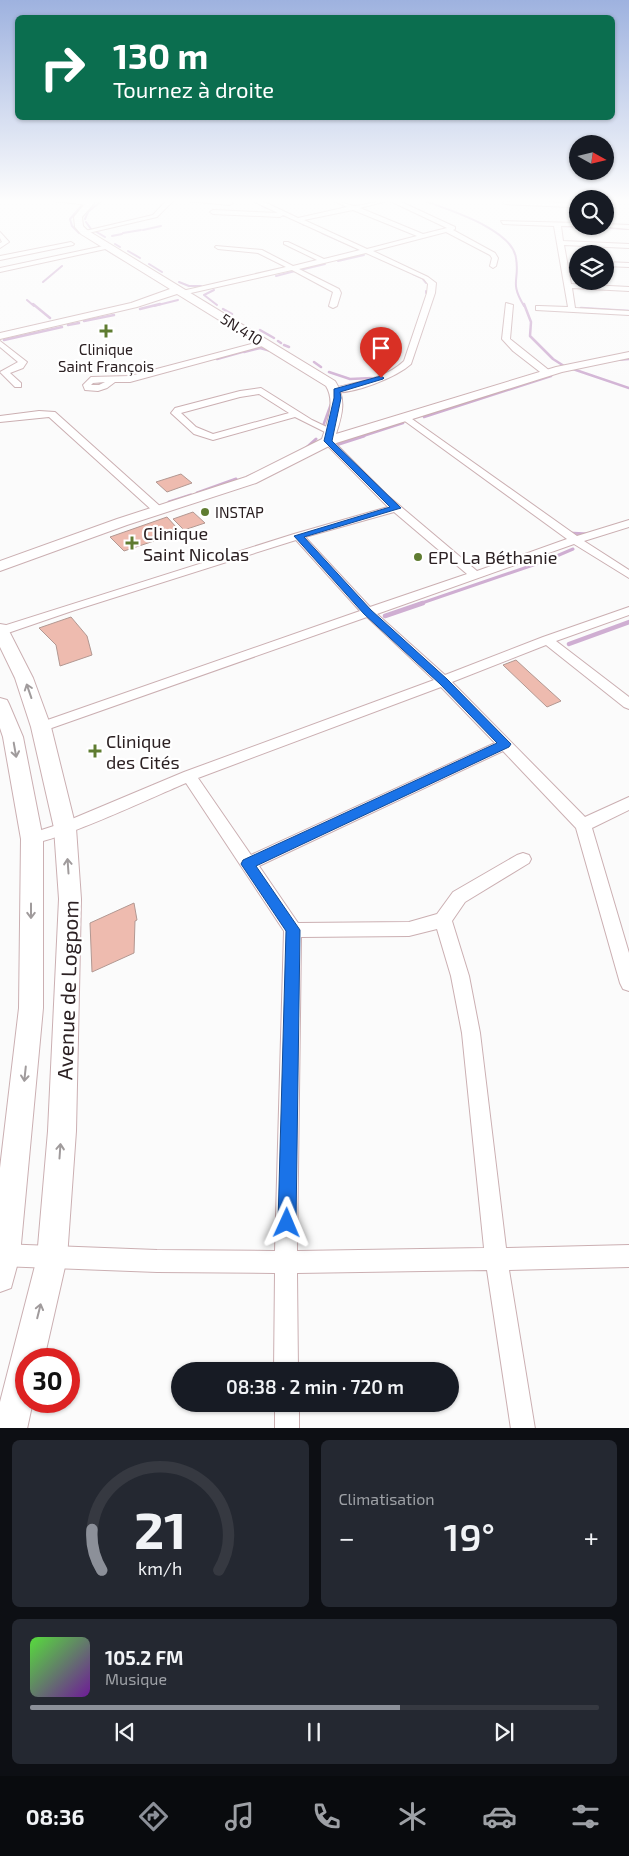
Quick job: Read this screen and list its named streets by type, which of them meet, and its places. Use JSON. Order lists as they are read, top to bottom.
{
  "streets": {
    "main road": ["5N.410", "Avenue de Logpom"]
  },
  "places": {
    "health": ["Clinique Saint François", "Clinique Saint Nicolas", "Clinique des Cités"],
    "other": ["INSTAP", "EPL La Béthanie"]
  },
  "north": "right",
  "page": {
    "turn": ["130 m", "Tournez à droite"],
    "limit": "30",
    "trip": "08:38 · 2 min · 720 m",
    "tile": "Climatisation",
    "heat": ["−", "19°", "+"],
    "song": ["105.2 FM", "Musique"],
    "tabs": "08:36",
    "gauge": ["21", "km/h"]
  }
}
